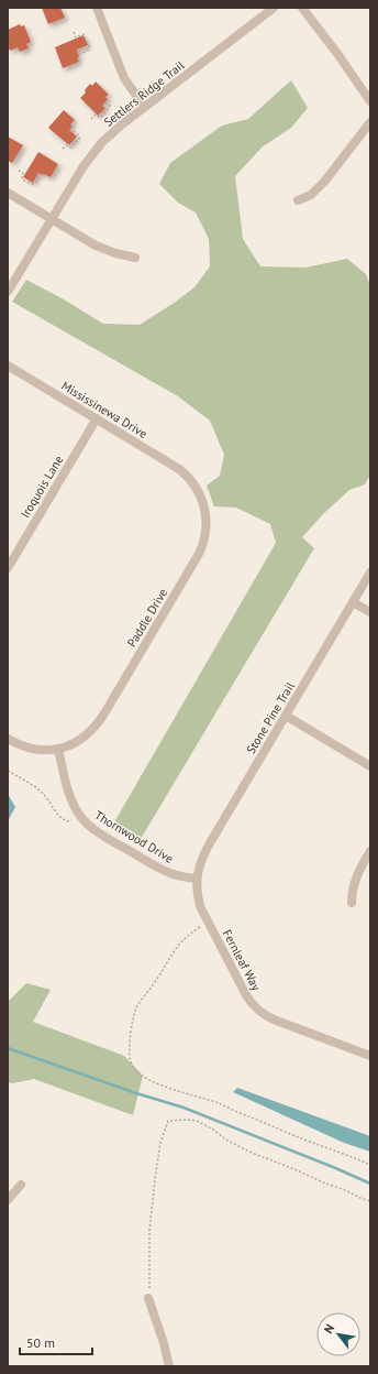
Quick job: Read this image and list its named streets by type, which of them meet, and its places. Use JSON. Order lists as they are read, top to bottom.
{
  "streets": {
    "street": [
      "Settlers Ridge Trail",
      "Mississinewa Drive",
      "Iroquois Lane",
      "Paddle Drive",
      "Stone Pine Trail",
      "Thornwood Drive",
      "Fernleaf Way"
    ]
  },
  "crossings": [
    ["Mississinewa Drive", "Iroquois Lane"],
    ["Mississinewa Drive", "Paddle Drive"],
    ["Paddle Drive", "Thornwood Drive"],
    ["Stone Pine Trail", "Thornwood Drive"],
    ["Stone Pine Trail", "Fernleaf Way"],
    ["Thornwood Drive", "Fernleaf Way"]
  ],
  "scale_bar": "50 m",
  "north": "top left"
}
